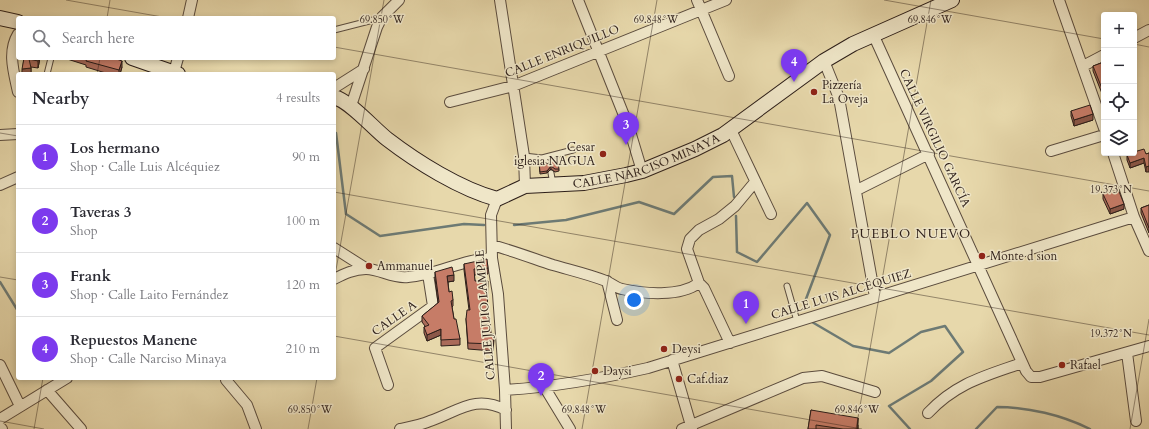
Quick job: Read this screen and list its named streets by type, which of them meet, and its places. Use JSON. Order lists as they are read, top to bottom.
{
  "streets": {
    "street": [
      "CALLE ENRIQUILLO",
      "CALLE VIRGILIO GARCÍA",
      "CALLE NARCISO MINAYA",
      "CALLE LUIS ALCÉQUIEZ",
      "CALLE JULIO LAMPLE",
      "CALLE A"
    ]
  },
  "crossings": [
    ["CALLE VIRGILIO GARCÍA", "CALLE NARCISO MINAYA"],
    ["CALLE VIRGILIO GARCÍA", "CALLE LUIS ALCÉQUIEZ"],
    ["CALLE NARCISO MINAYA", "CALLE JULIO LAMPLE"],
    ["CALLE LUIS ALCÉQUIEZ", "CALLE JULIO LAMPLE"]
  ],
  "districts": ["PUEBLO NUEVO"],
  "places": [
    "Pizzería La Oveja",
    "Cesar iglesia NAGUA",
    "Monte d sion",
    "Ammanuel",
    "Deysi",
    "Rafael",
    "Daysi",
    "Caf.diaz"
  ],
  "page": {
    "map_buttons": ["+", "−"],
    "search": "Search here",
    "pins": [
      "4",
      "3",
      "1",
      "2"
    ],
    "heading": ["Nearby", "4 results"],
    "list": [
      {
        "mark": "1",
        "name": "Los hermano",
        "note": "Shop · Calle Luis Alcéquiez",
        "value": "90 m"
      },
      {
        "mark": "2",
        "name": "Taveras 3",
        "note": "Shop",
        "value": "100 m"
      },
      {
        "mark": "3",
        "name": "Frank",
        "note": "Shop · Calle Laito Fernández",
        "value": "120 m"
      },
      {
        "mark": "4",
        "name": "Repuestos Manene",
        "note": "Shop · Calle Narciso Minaya",
        "value": "210 m"
      }
    ]
  },
  "coordinates": [
    "69.850°W",
    "69.848°W",
    "69.846°W",
    "19.373°N",
    "19.372°N"
  ]
}
